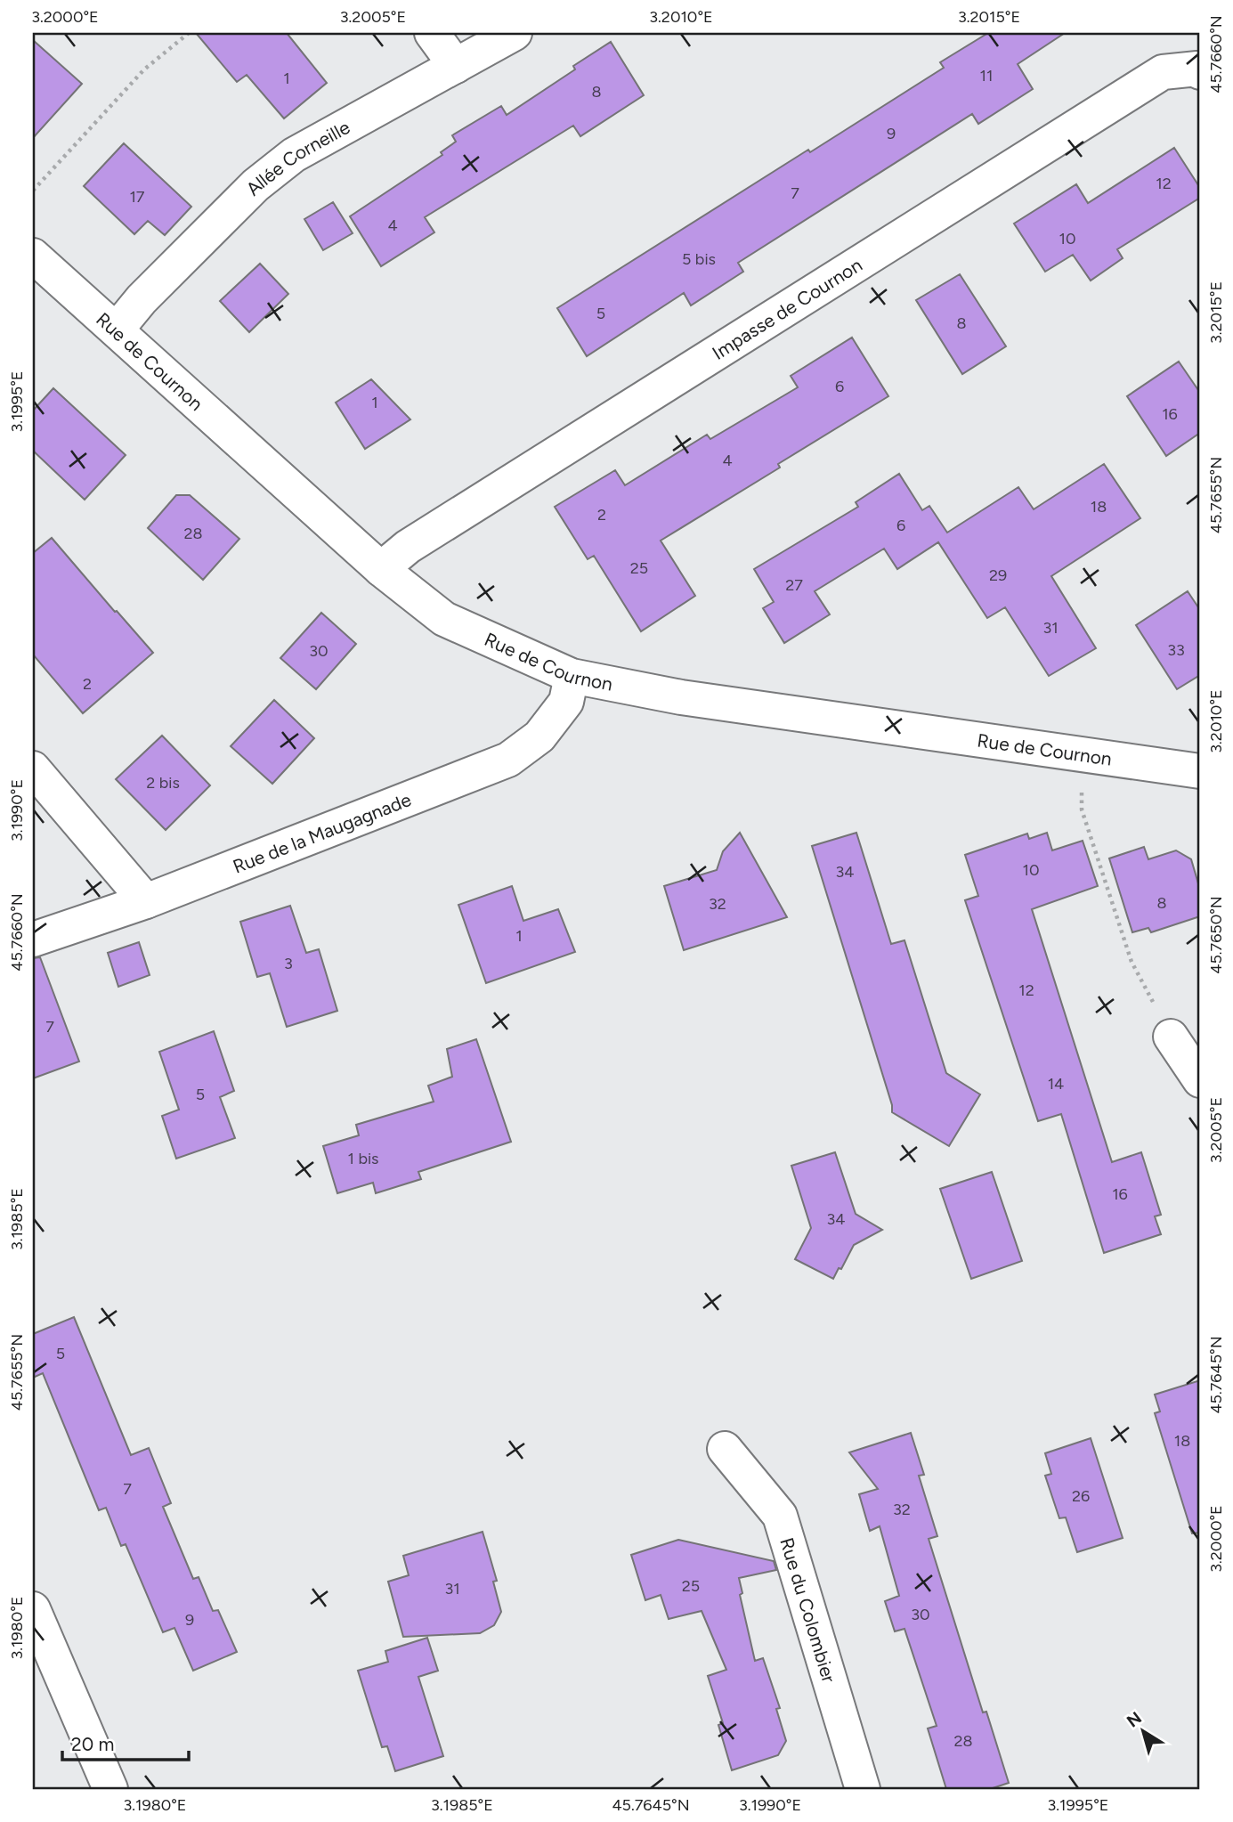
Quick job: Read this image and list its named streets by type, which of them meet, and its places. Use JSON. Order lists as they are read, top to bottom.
{
  "streets": {
    "street": [
      "Allée Corneille",
      "Impasse de Cournon",
      "Rue de Cournon",
      "Rue de la Maugagnade",
      "Rue du Colombier"
    ]
  },
  "crossings": [
    ["Allée Corneille", "Rue de Cournon"],
    ["Impasse de Cournon", "Rue de Cournon"],
    ["Rue de Cournon", "Rue de la Maugagnade"]
  ],
  "house_numbers": [
    "11",
    "1",
    "8",
    "9",
    "12",
    "7",
    "17",
    "4",
    "10",
    "5 bis",
    "5",
    "8",
    "6",
    "1",
    "16",
    "4",
    "18",
    "2",
    "6",
    "28",
    "25",
    "29",
    "27",
    "31",
    "33",
    "30",
    "2",
    "2 bis",
    "10",
    "34",
    "8",
    "32",
    "1",
    "3",
    "12",
    "7",
    "14",
    "5",
    "1 bis",
    "16",
    "34",
    "5",
    "18",
    "7",
    "26",
    "32",
    "25",
    "31",
    "30",
    "9",
    "28"
  ],
  "scale_bar": "20 m",
  "north": "top left",
  "coordinates": [
    "3.2000°E",
    "3.2005°E",
    "3.2010°E",
    "3.2015°E",
    "45.7660°N",
    "3.1995°E",
    "45.7655°N",
    "3.1990°E",
    "45.7650°N",
    "3.1985°E",
    "45.7645°N",
    "3.1980°E"
  ]
}
